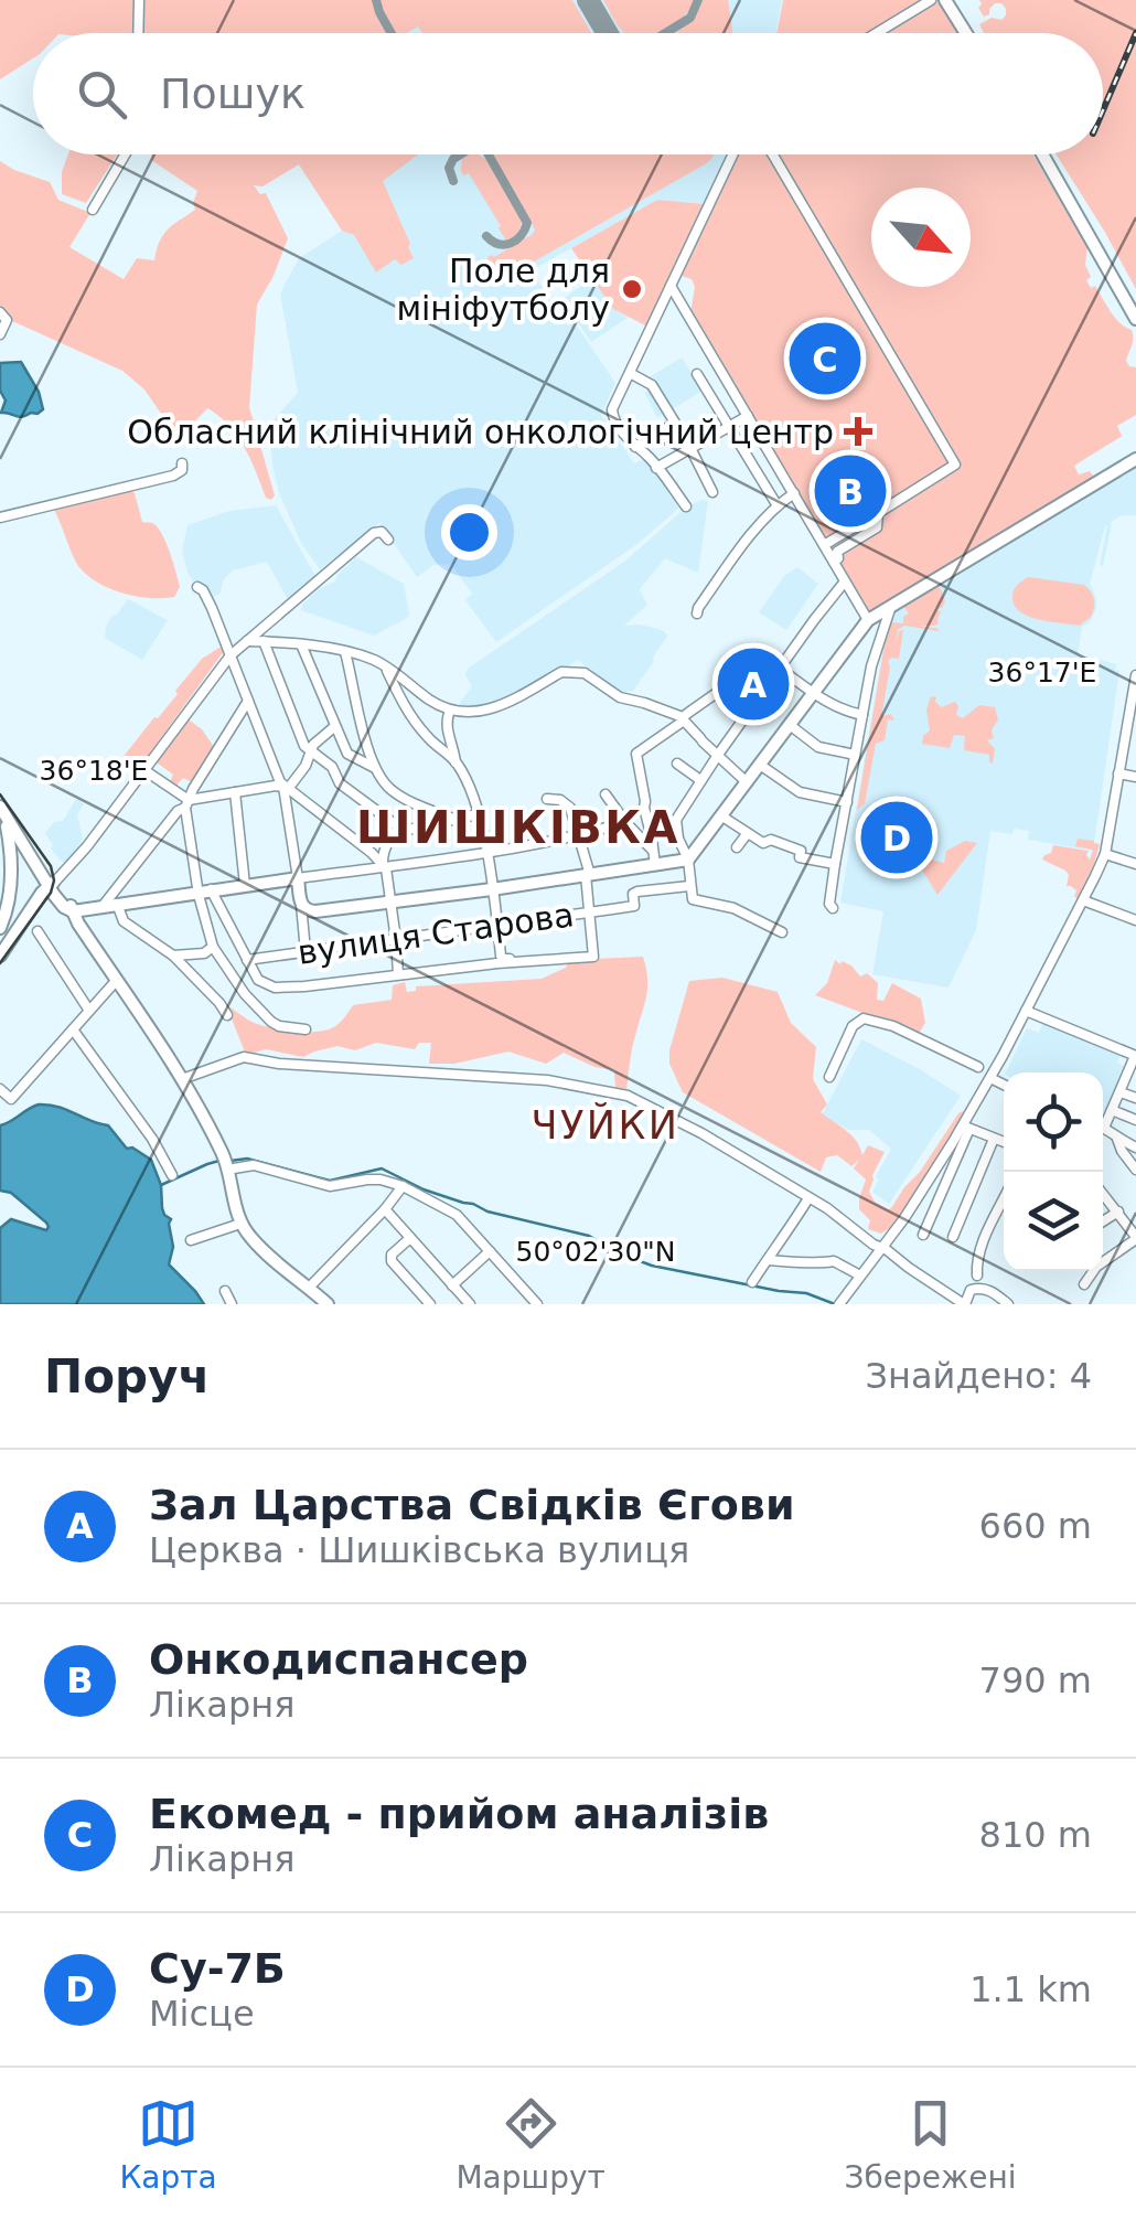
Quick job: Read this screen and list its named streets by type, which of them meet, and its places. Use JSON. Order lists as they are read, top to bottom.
{
  "streets": {
    "street": ["вулиця Старова"]
  },
  "districts": ["ШИШКІВКА", "ЧУЙКИ"],
  "places": {
    "other": ["Поле для мініфутболу"],
    "health": ["Обласний клінічний онкологічний центр"]
  },
  "north": "bottom right",
  "page": {
    "search": "Пошук",
    "pins": [
      "C",
      "B",
      "A",
      "D"
    ],
    "heading": ["Поруч", "Знайдено: 4"],
    "list": [
      {
        "mark": "A",
        "name": "Зал Царства Свідків Єгови",
        "note": "Церква · Шишківська вулиця",
        "value": "660 m"
      },
      {
        "mark": "B",
        "name": "Онкодиспансер",
        "note": "Лікарня",
        "value": "790 m"
      },
      {
        "mark": "C",
        "name": "Екомед - прийом аналізів",
        "note": "Лікарня",
        "value": "810 m"
      },
      {
        "mark": "D",
        "name": "Су-7Б",
        "note": "Місце",
        "value": "1.1 km"
      }
    ],
    "nav": ["Карта", "Маршрут", "Збережені"]
  },
  "coordinates": ["36°17'E", "36°18'E", "50°02'30\"N"]
}
